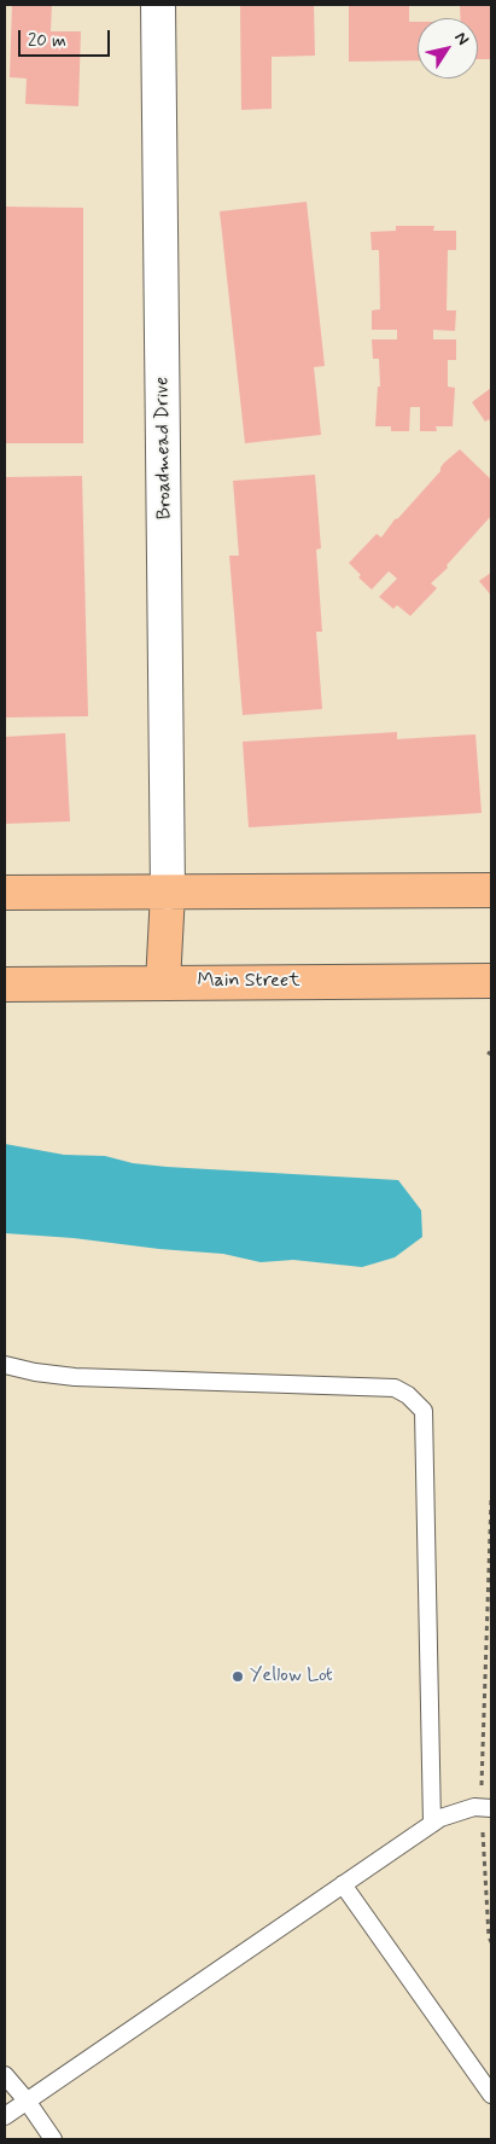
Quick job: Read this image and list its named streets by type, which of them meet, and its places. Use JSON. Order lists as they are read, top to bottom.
{
  "streets": {
    "main road": ["Main Street"],
    "street": ["Broadmead Drive"]
  },
  "places": ["Yellow Lot"],
  "scale_bar": "20 m",
  "north": "top right"
}
